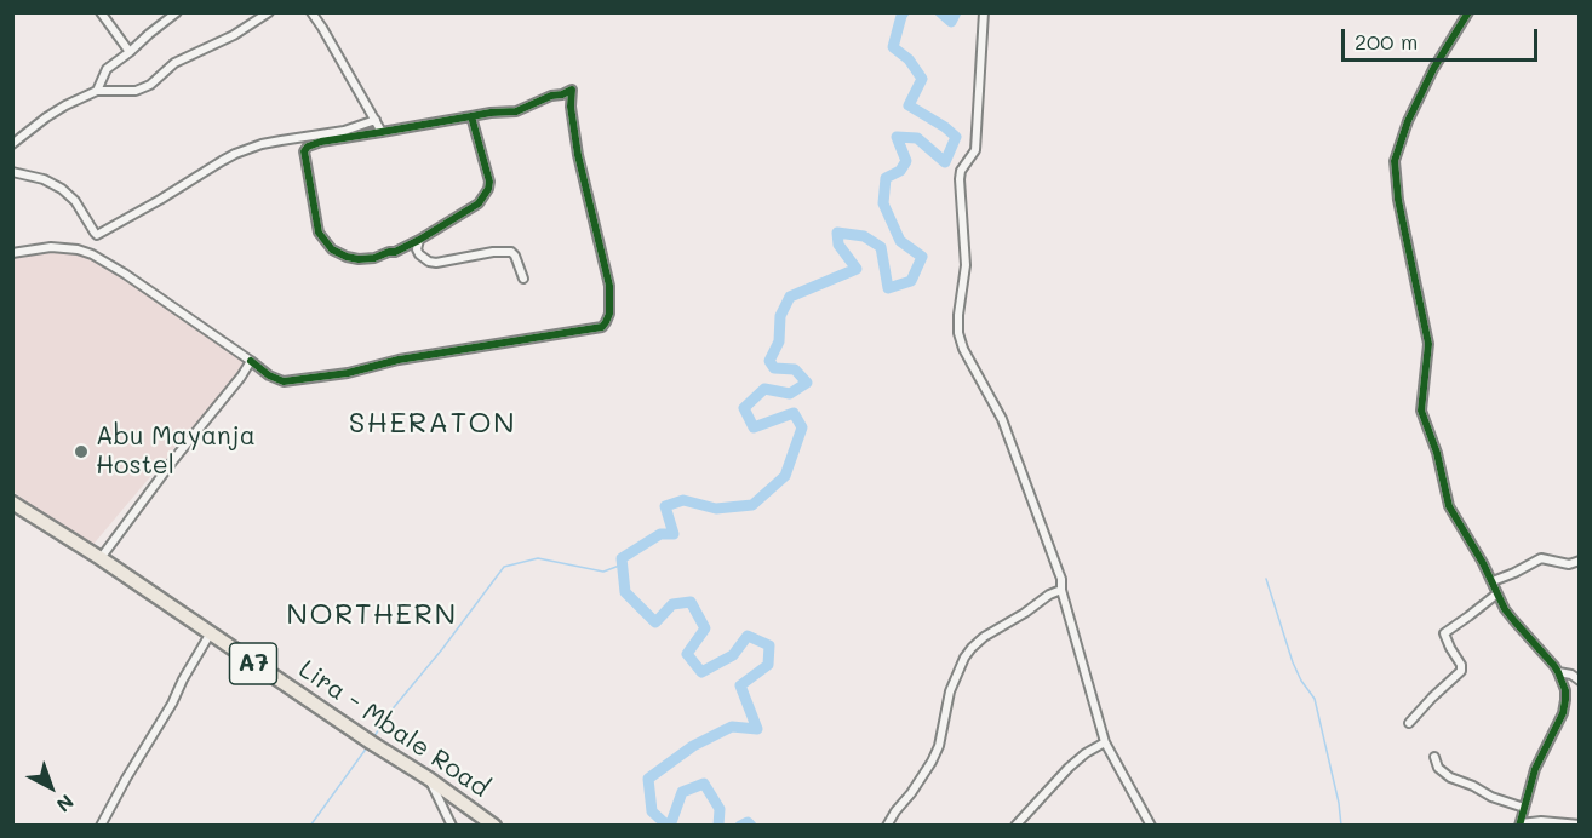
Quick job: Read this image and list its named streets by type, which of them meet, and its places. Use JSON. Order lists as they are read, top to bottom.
{
  "streets": {
    "main road": ["A7", "Lira - Mbale Road"]
  },
  "districts": ["SHERATON", "NORTHERN"],
  "places": ["Abu Mayanja Hostel"],
  "scale_bar": "200 m",
  "north": "bottom right"
}
